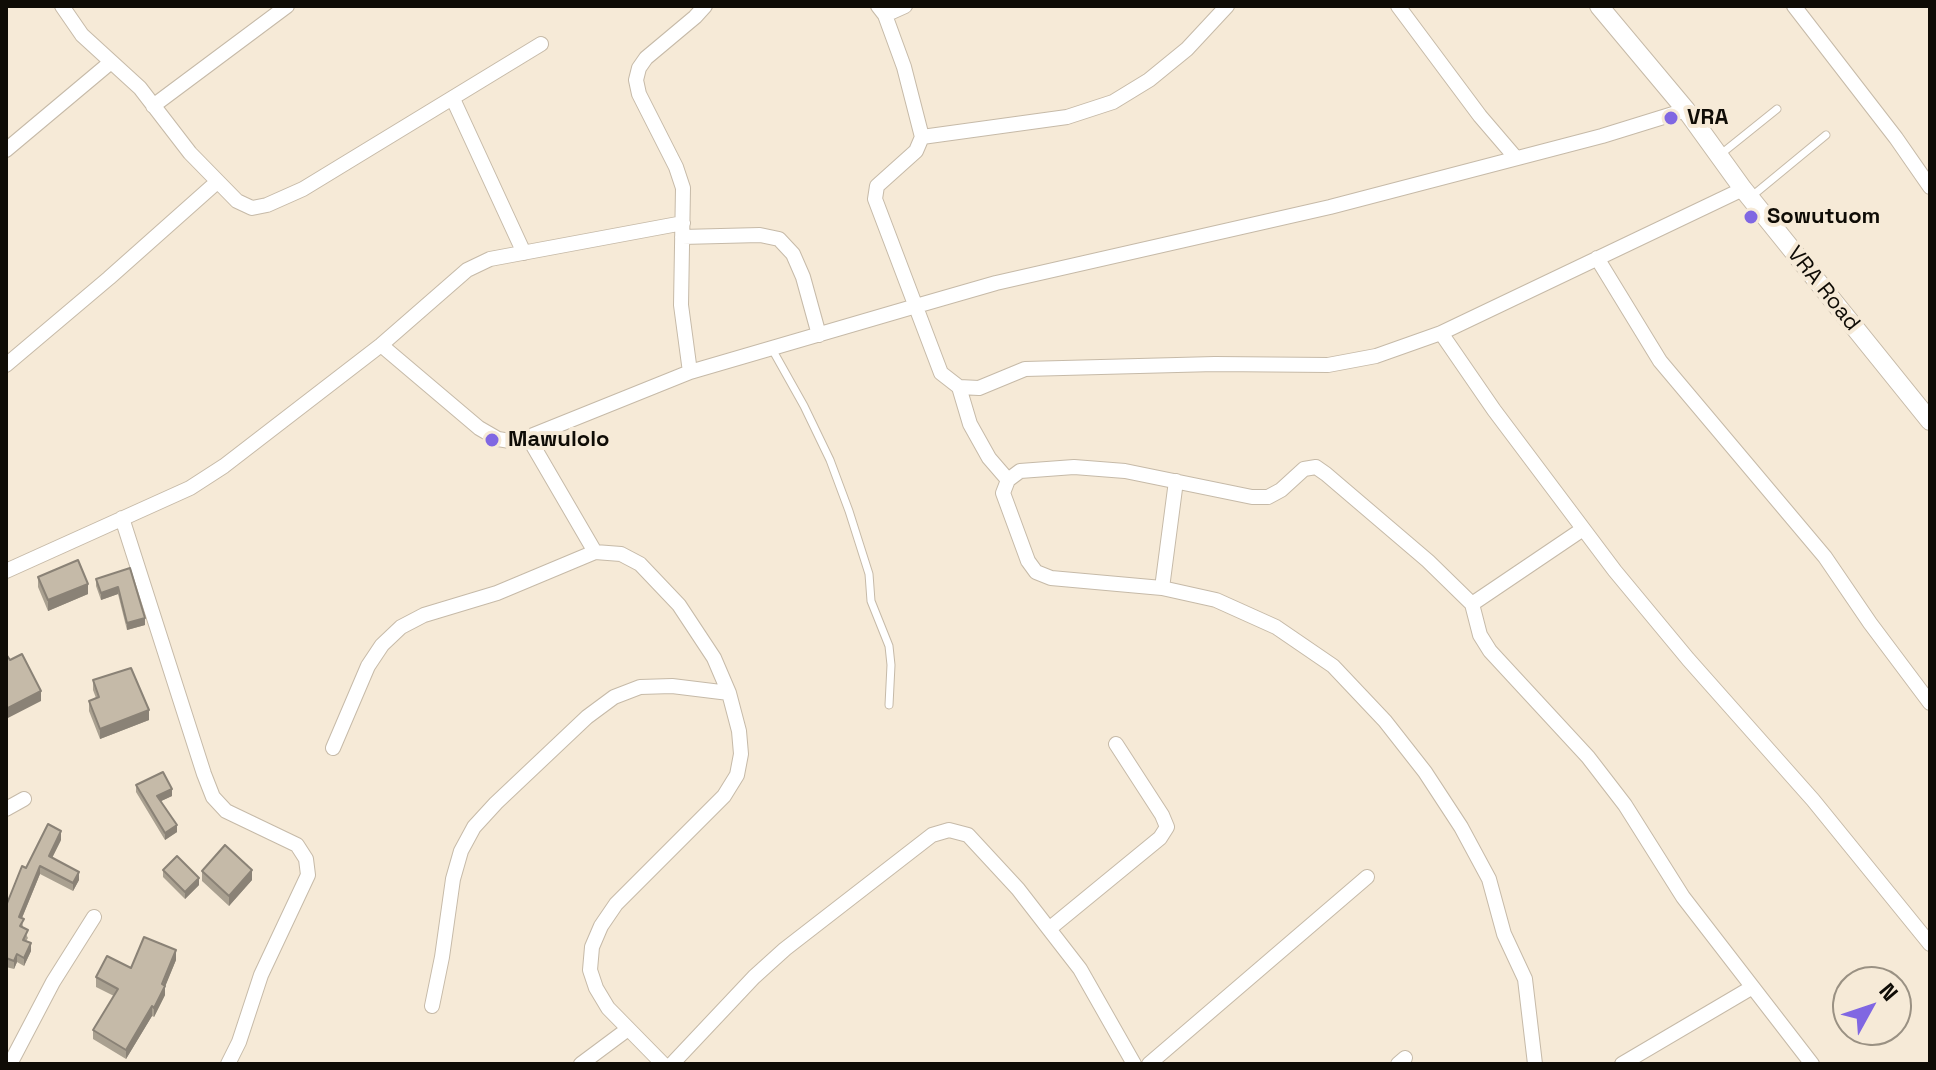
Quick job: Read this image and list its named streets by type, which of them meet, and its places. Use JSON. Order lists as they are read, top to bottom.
{
  "streets": {
    "street": ["VRA Road"]
  },
  "places": ["VRA", "Sowutuom", "Mawulolo"],
  "north": "top right"
}
